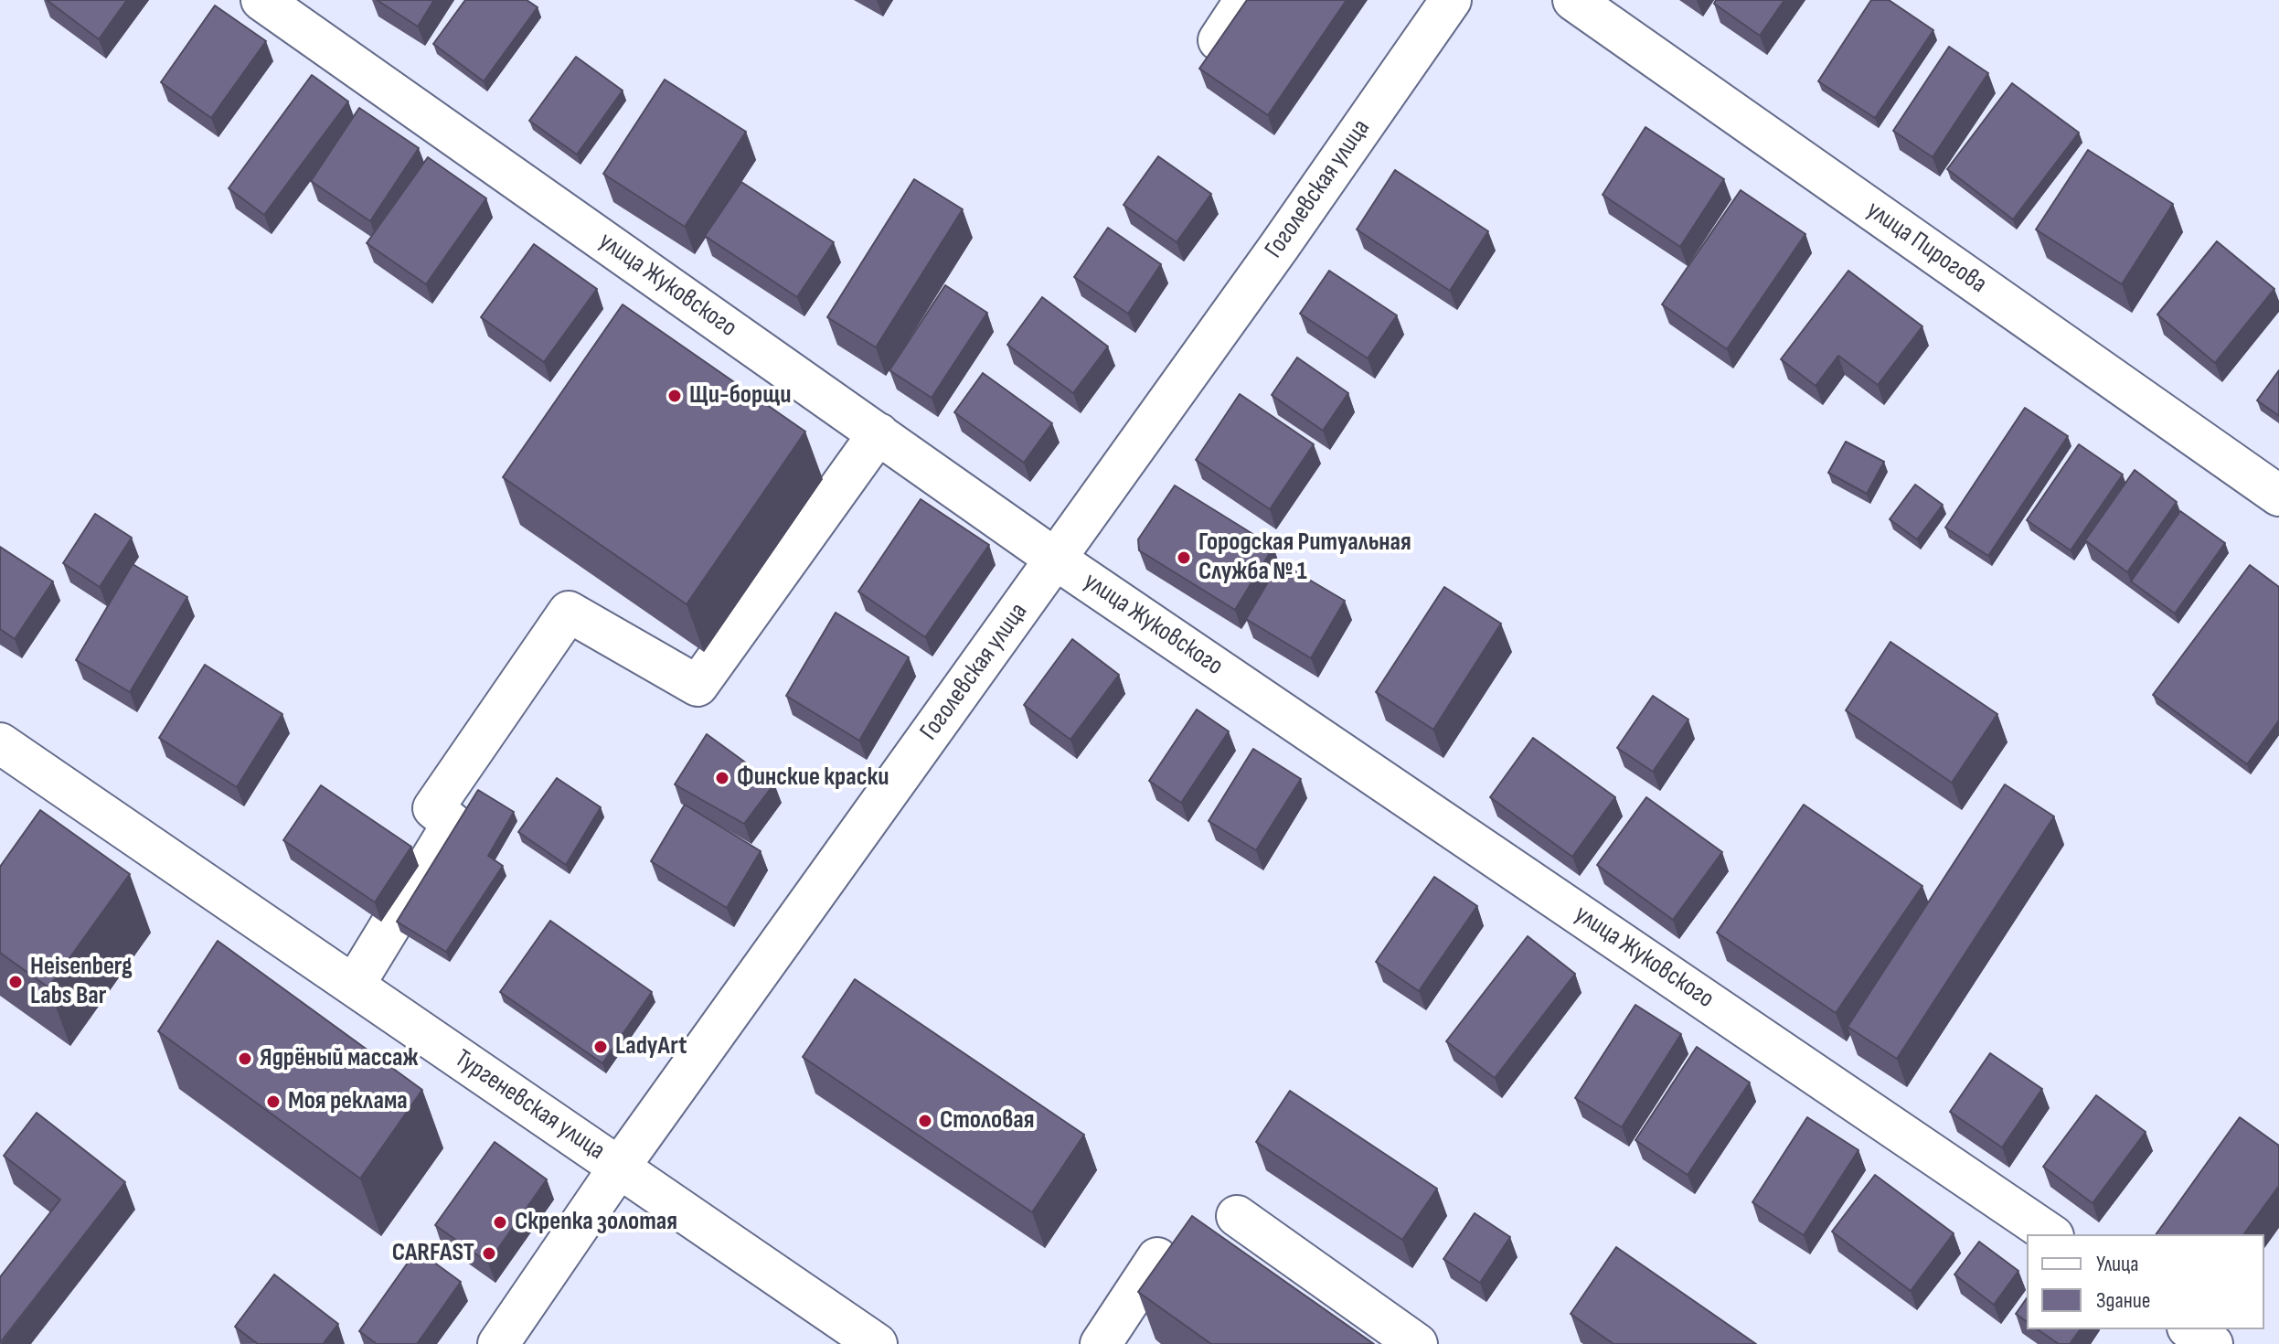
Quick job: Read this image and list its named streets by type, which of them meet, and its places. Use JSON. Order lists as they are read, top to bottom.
{
  "streets": {
    "street": [
      "Гоголевская улица",
      "улица Пирогова",
      "улица Жуковского",
      "Тургеневская улица"
    ]
  },
  "crossings": [
    ["Гоголевская улица", "улица Жуковского"],
    ["Гоголевская улица", "Тургеневская улица"]
  ],
  "places": [
    "Щи-борщи",
    "Городская Ритуальная Служба № 1",
    "Финские краски",
    "Heisenberg Labs Bar",
    "LadyArt",
    "Ядрёный массаж",
    "Моя реклама",
    "Столовая",
    "Скрепка золотая",
    "CARFAST"
  ],
  "legend": ["Улица", "Здание"]
}
